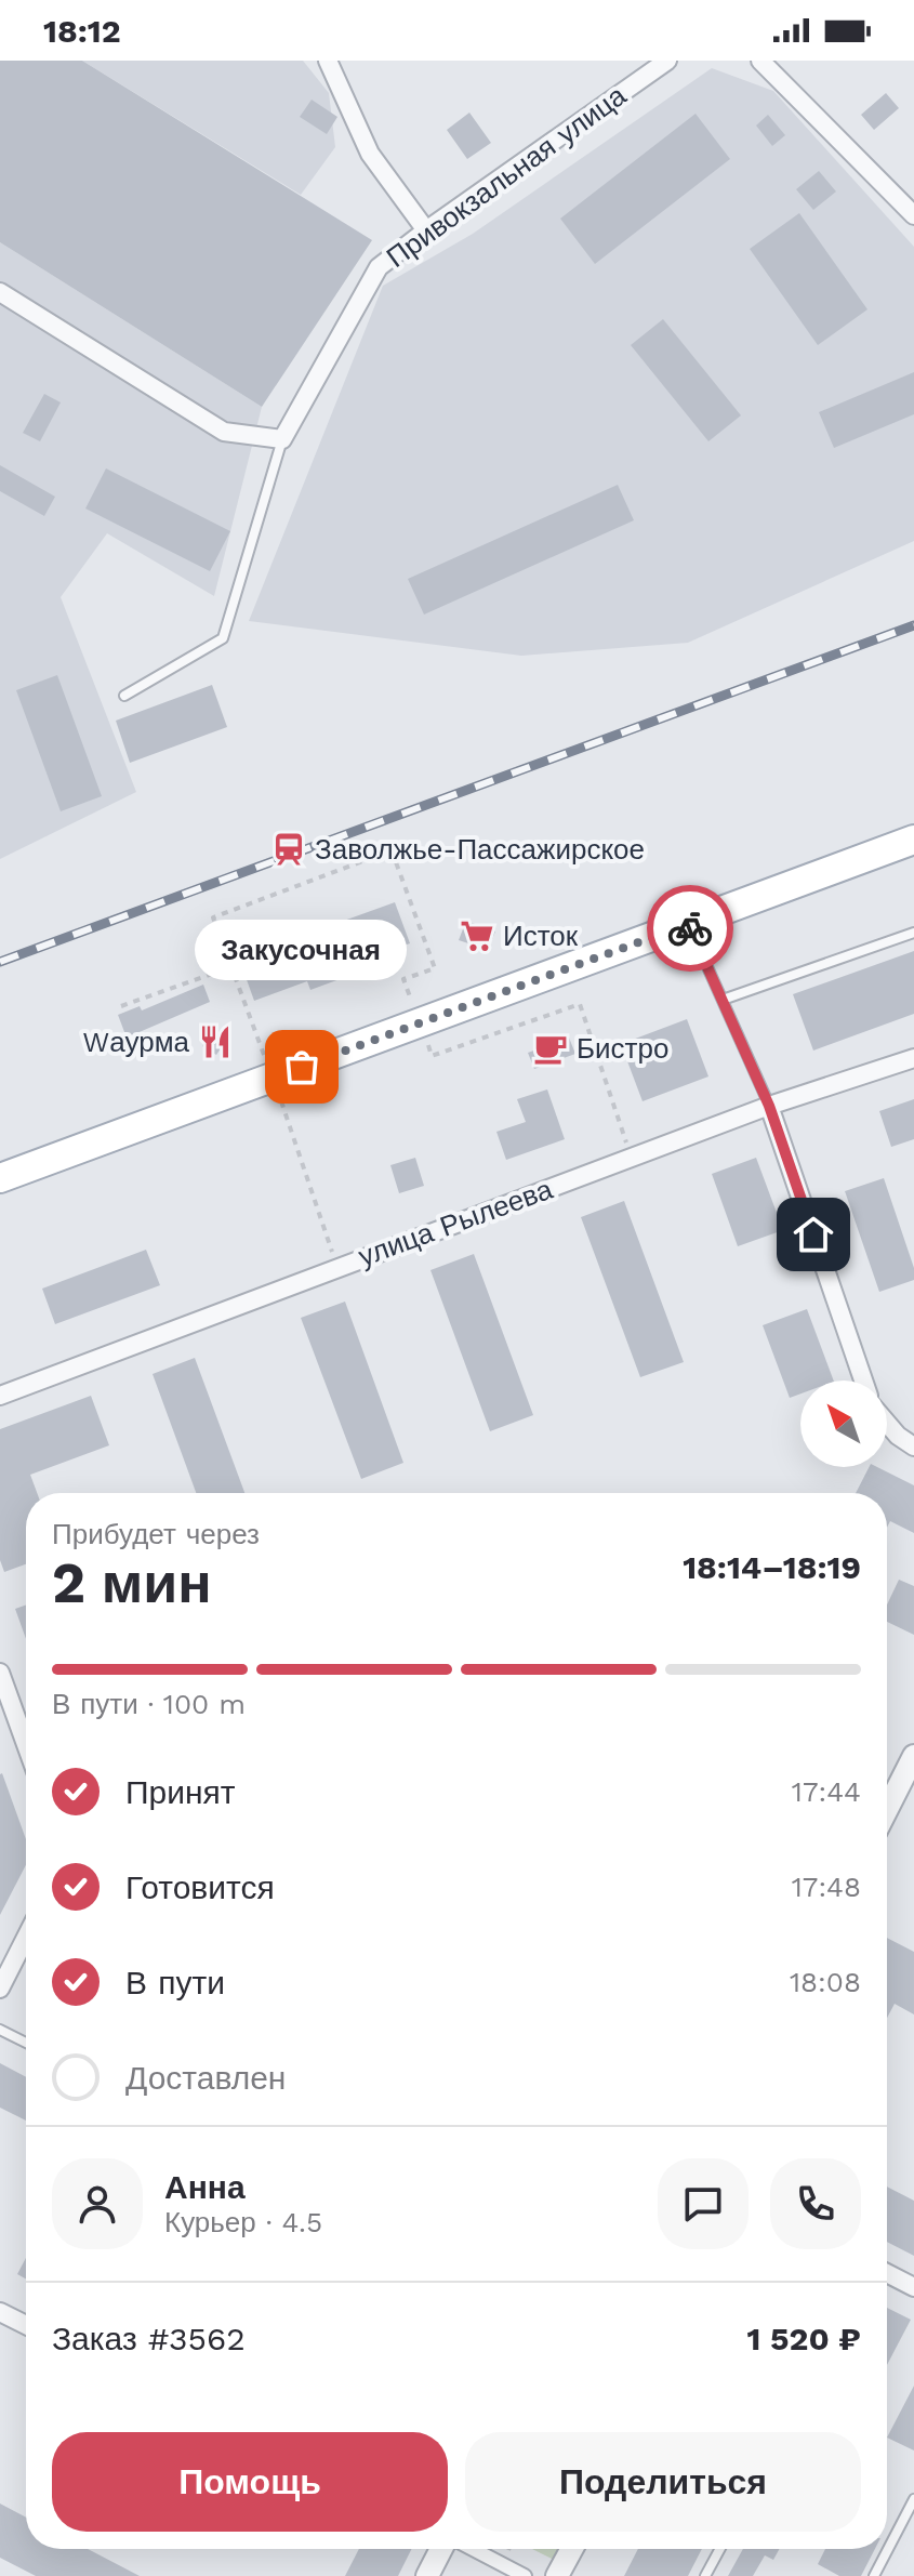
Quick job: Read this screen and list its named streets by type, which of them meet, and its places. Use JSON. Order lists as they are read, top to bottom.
{
  "streets": {
    "street": ["Привокзальная улица", "улица Рылеева"]
  },
  "places": {
    "station": ["Заволжье-Пассажирское"],
    "supermarket": ["Исток"],
    "restaurant": ["Wаурма"],
    "cafe": ["Бистро"],
    "other": ["Закусочная"]
  },
  "north": "top left",
  "page": {
    "status": "18:12",
    "bubble": "Закусочная",
    "heading": ["2 мин", "Прибудет через", "18:14–18:19"],
    "panel": [
      "Анна",
      "Курьер · 4.5",
      "Заказ #3562",
      "1 520 ₽"
    ],
    "bar": "В пути · 100 m",
    "list": [
      ["Принят", "17:44"],
      ["Готовится", "17:48"],
      ["В пути", "18:08"],
      "Доставлен"
    ],
    "buttons": ["Помощь", "Поделиться"]
  }
}
